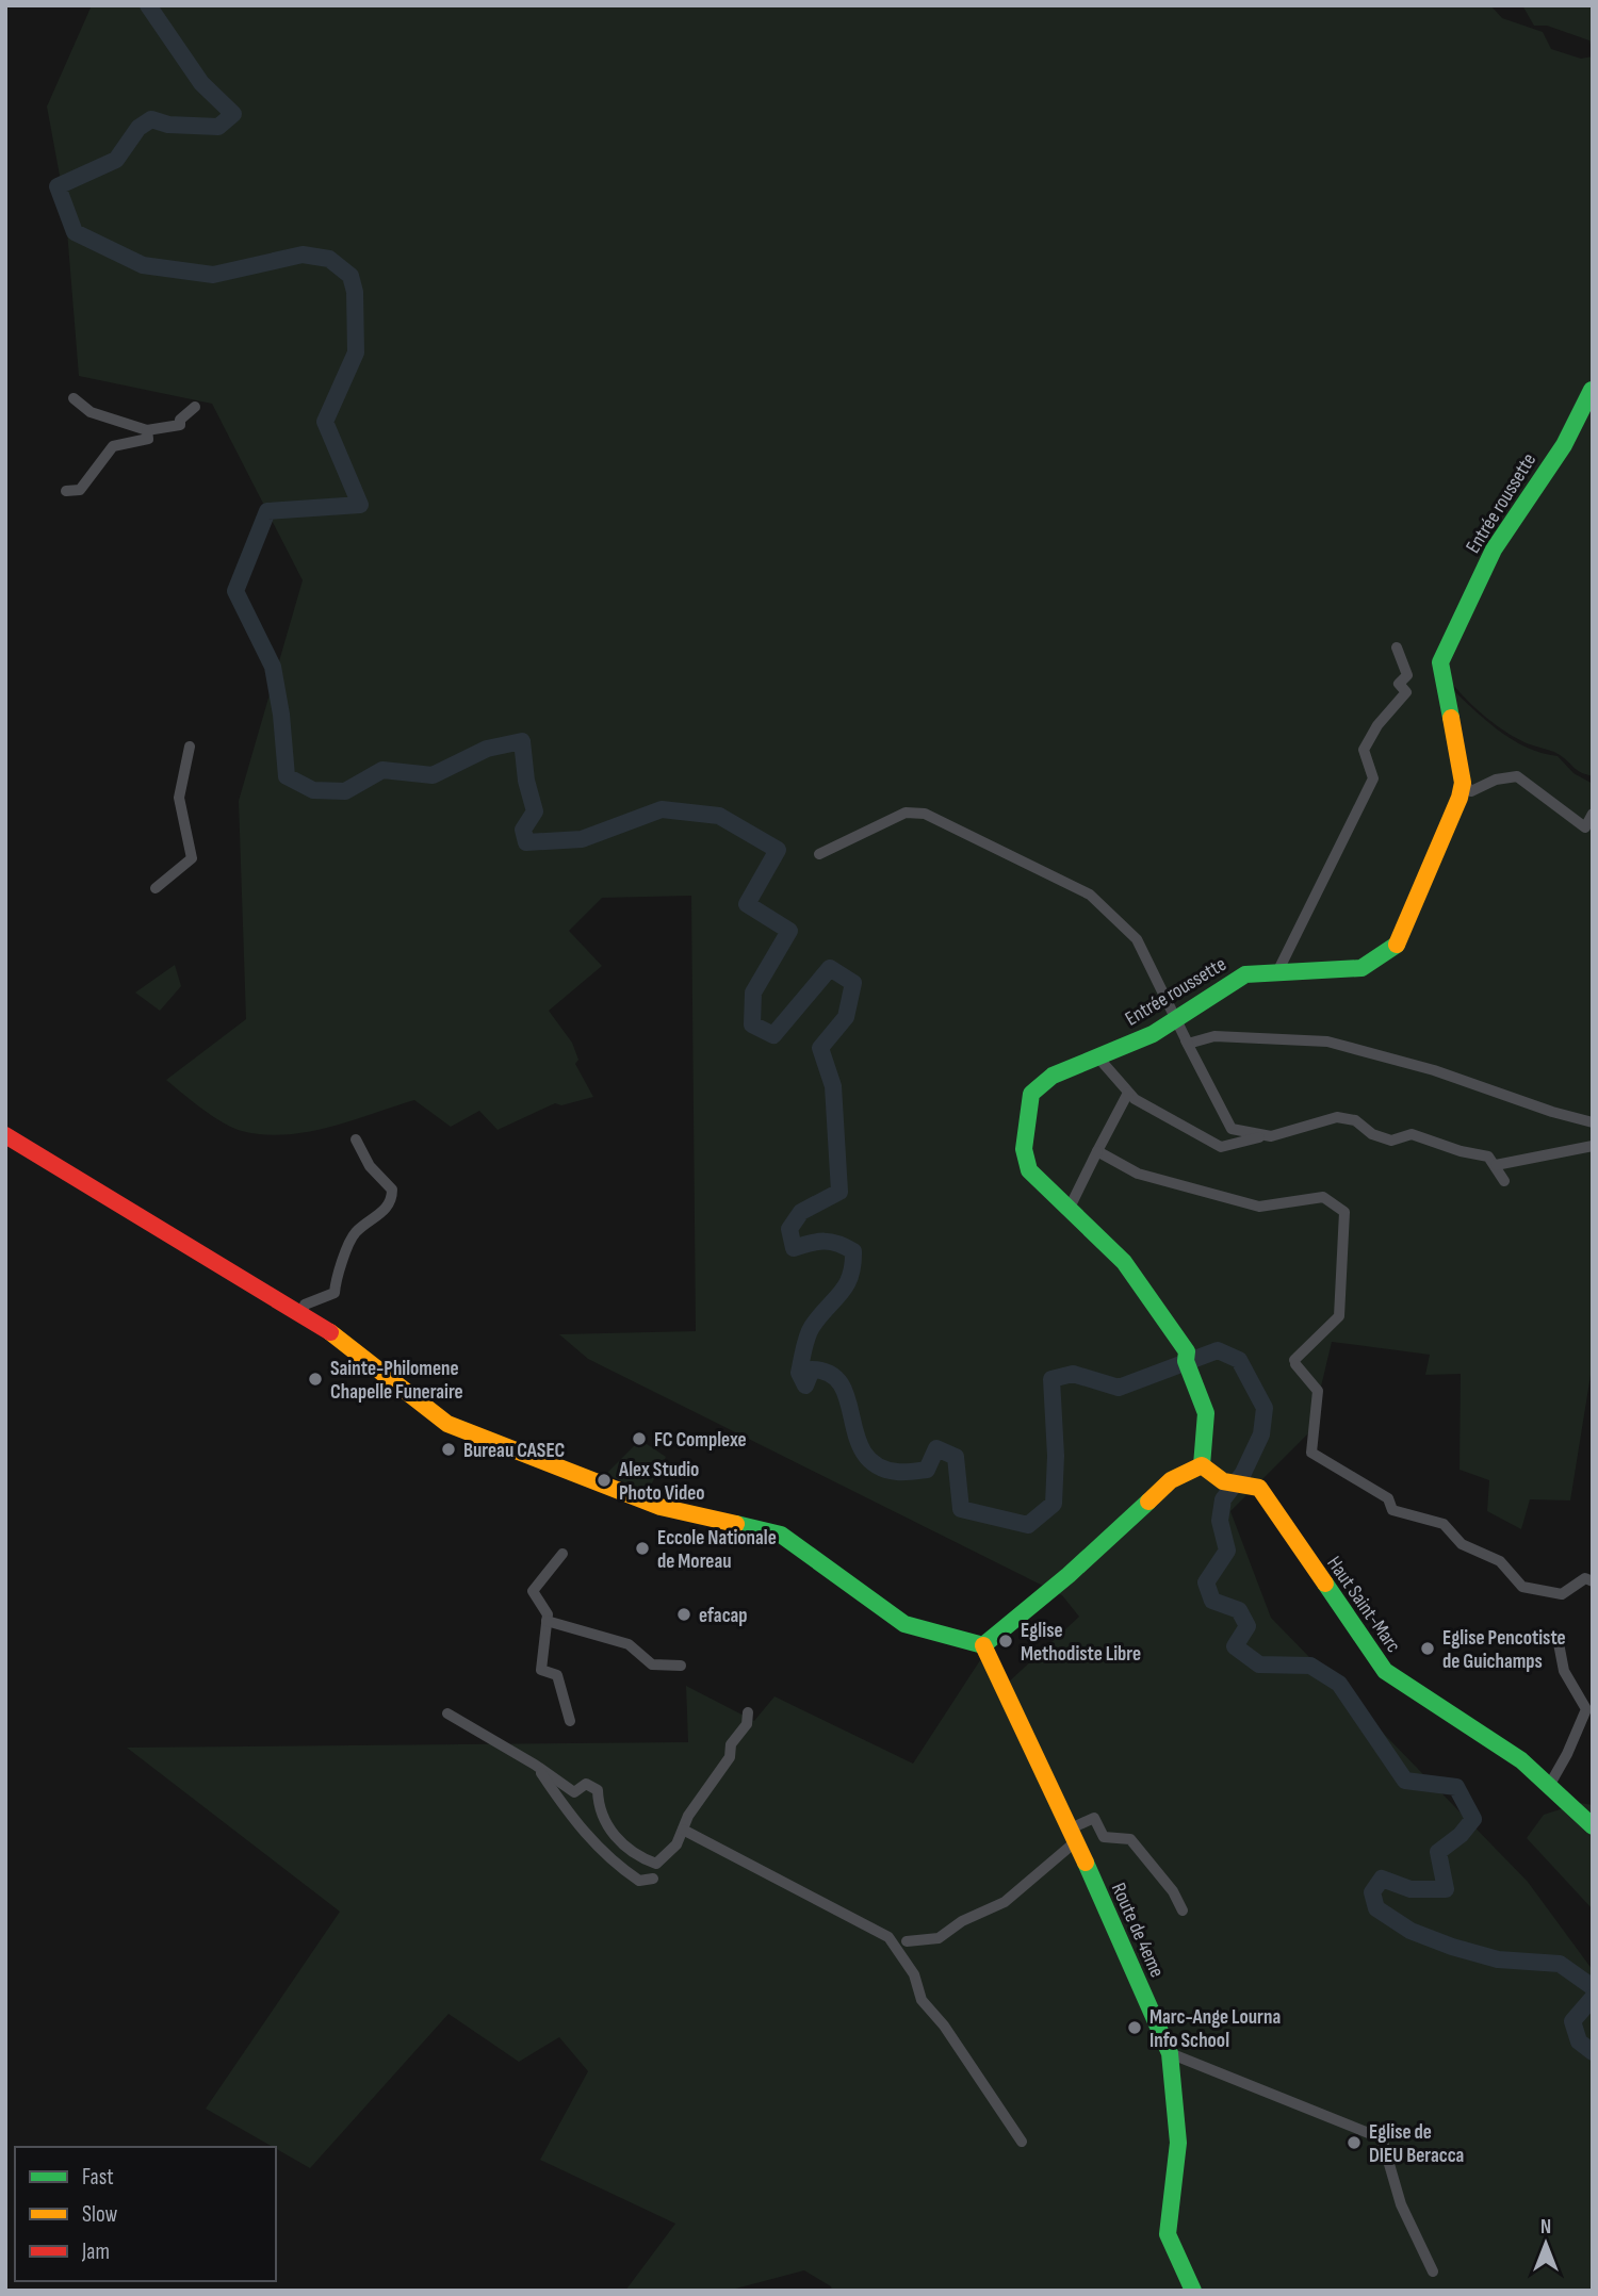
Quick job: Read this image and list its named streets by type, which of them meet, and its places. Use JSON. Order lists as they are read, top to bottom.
{
  "streets": {
    "street": ["Entrée roussette", "Haut Saint-Marc", "Route de 4eme"]
  },
  "crossings": [
    ["Entrée roussette", "Haut Saint-Marc"]
  ],
  "places": [
    "Sainte-Philomene Chapelle Funeraire",
    "FC Complexe",
    "Bureau CASEC",
    "Alex Studio Photo Video",
    "Eccole Nationale de Moreau",
    "efacap",
    "Eglise Methodiste Libre",
    "Eglise Pencotiste de Guichamps",
    "Marc-Ange Lourna Info School",
    "Eglise de DIEU Beracca"
  ],
  "legend": ["Fast", "Slow", "Jam"],
  "north": "top"
}
